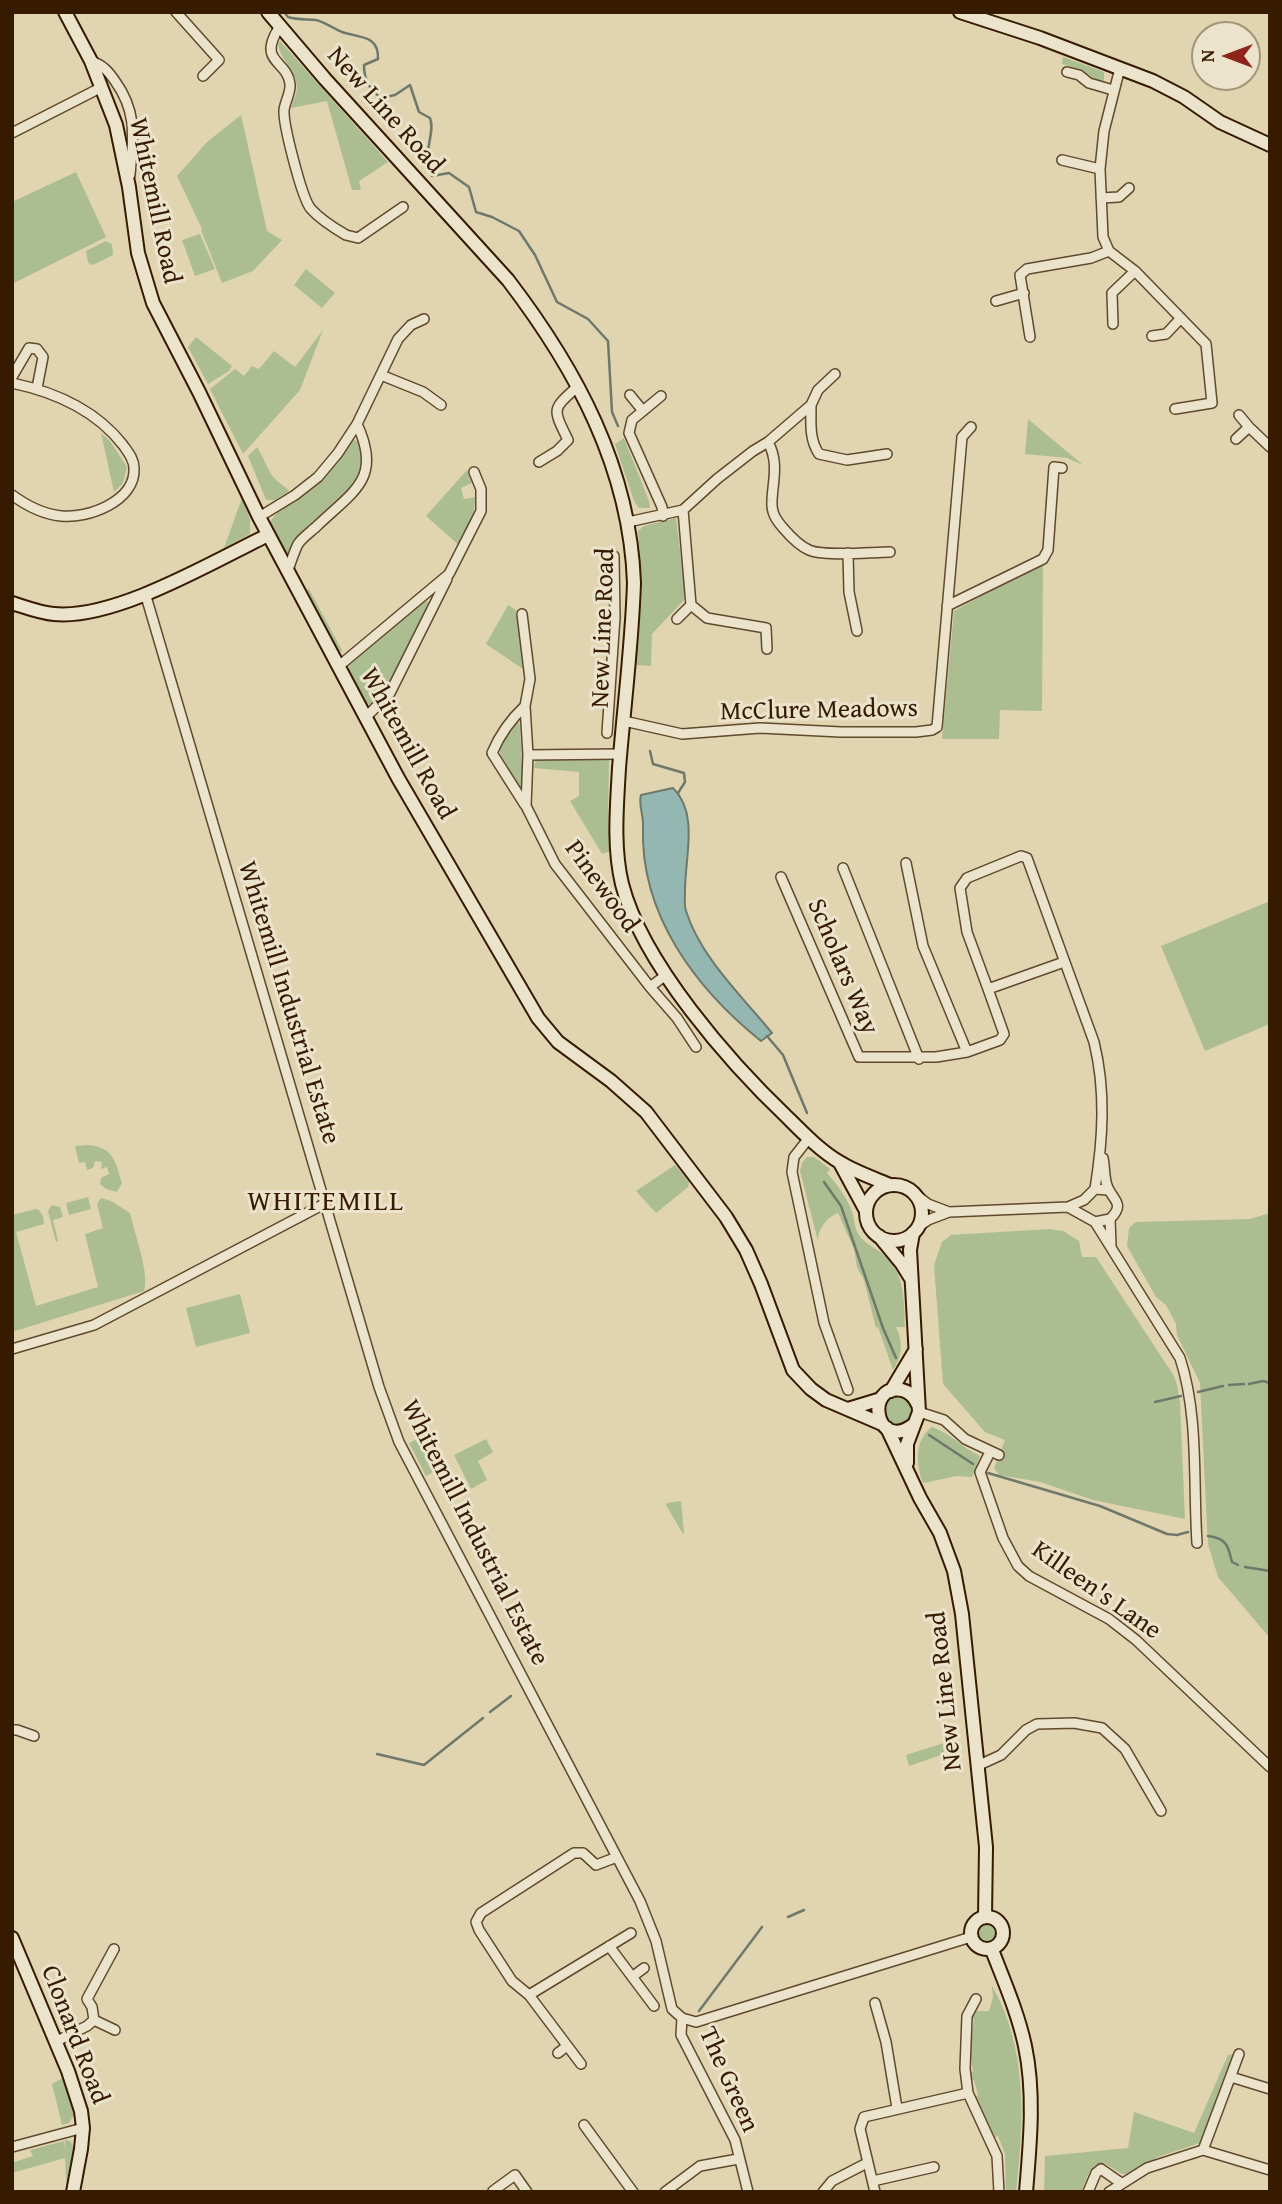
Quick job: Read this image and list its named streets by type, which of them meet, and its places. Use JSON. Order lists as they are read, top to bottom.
{
  "streets": {
    "main road": ["New Line Road", "Whitemill Road", "Clonard Road"],
    "street": [
      "McClure Meadows",
      "Pinewood",
      "Scholars Way",
      "Whitemill Industrial Estate",
      "Killeen's Lane",
      "The Green"
    ]
  },
  "crossings": [
    ["New Line Road", "Whitemill Road"],
    ["New Line Road", "McClure Meadows"],
    ["New Line Road", "Killeen's Lane"],
    ["Whitemill Road", "Killeen's Lane"],
    ["Whitemill Industrial Estate", "The Green"]
  ],
  "districts": ["WHITEMILL"],
  "north": "left"
}
